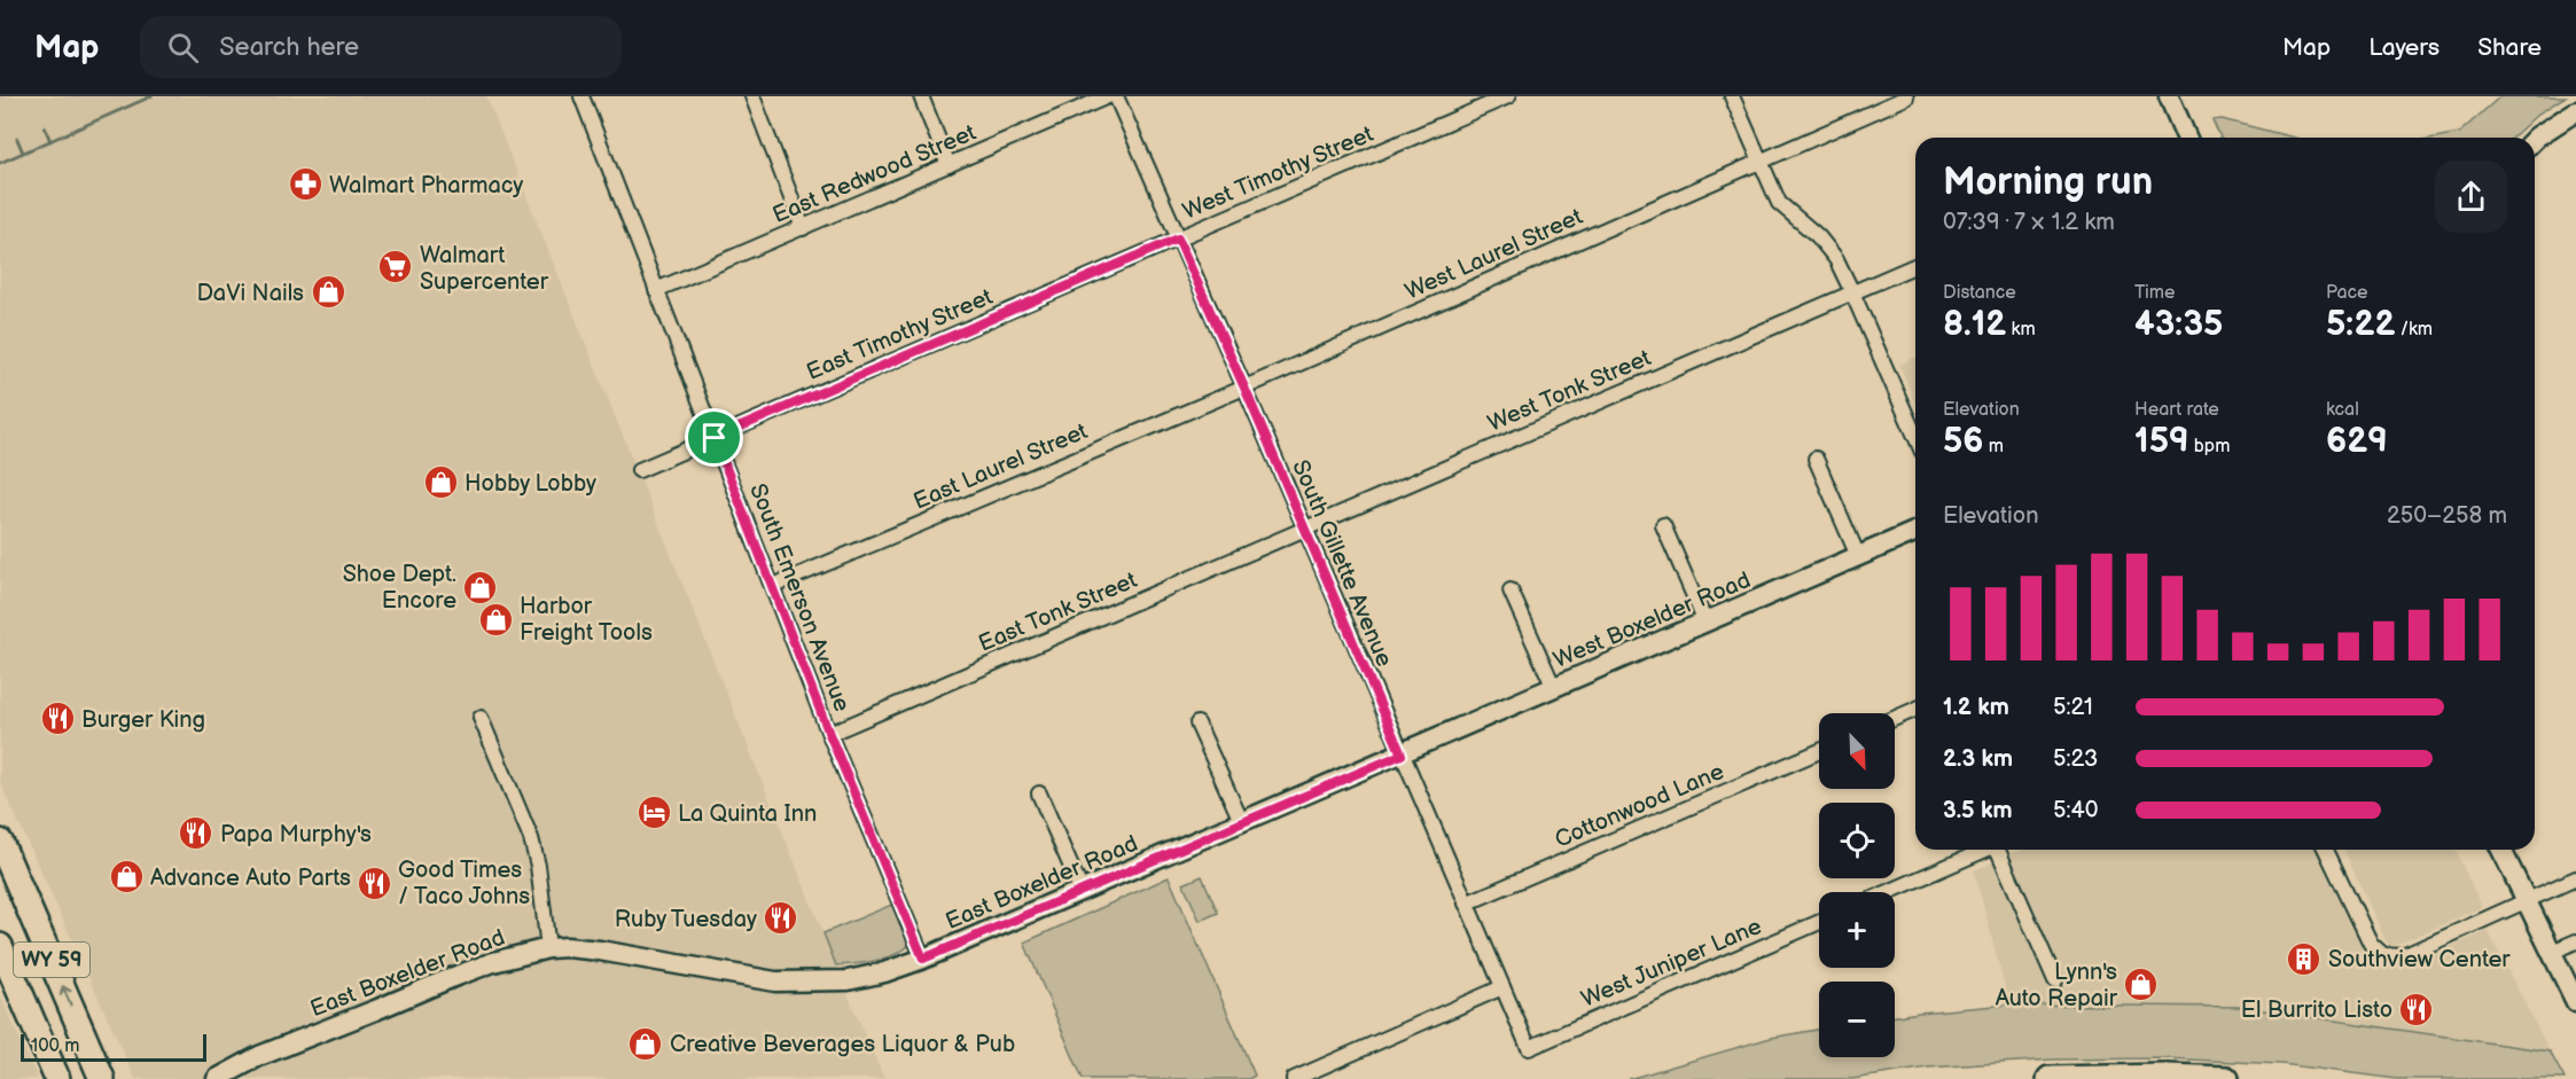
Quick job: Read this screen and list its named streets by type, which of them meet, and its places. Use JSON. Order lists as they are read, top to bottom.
{
  "streets": {
    "highway": ["WY 59"],
    "main road": ["West Boxelder Road", "East Boxelder Road"],
    "street": [
      "West Timothy Street",
      "East Redwood Street",
      "West Laurel Street",
      "East Timothy Street",
      "West Tonk Street",
      "East Laurel Street",
      "South Gillette Avenue",
      "South Emerson Avenue",
      "East Tonk Street",
      "Cottonwood Lane",
      "West Juniper Lane"
    ]
  },
  "crossings": [
    ["West Timothy Street", "East Timothy Street"],
    ["West Timothy Street", "South Gillette Avenue"],
    ["East Redwood Street", "South Emerson Avenue"],
    ["West Laurel Street", "East Laurel Street"],
    ["West Laurel Street", "South Gillette Avenue"],
    ["East Timothy Street", "South Gillette Avenue"],
    ["East Timothy Street", "South Emerson Avenue"],
    ["West Tonk Street", "South Gillette Avenue"],
    ["West Tonk Street", "East Tonk Street"],
    ["East Laurel Street", "South Gillette Avenue"],
    ["East Laurel Street", "South Emerson Avenue"],
    ["South Gillette Avenue", "East Tonk Street"],
    ["South Gillette Avenue", "West Boxelder Road"],
    ["South Gillette Avenue", "Cottonwood Lane"],
    ["South Gillette Avenue", "East Boxelder Road"],
    ["South Gillette Avenue", "West Juniper Lane"],
    ["South Emerson Avenue", "East Tonk Street"],
    ["South Emerson Avenue", "East Boxelder Road"],
    ["West Boxelder Road", "East Boxelder Road"]
  ],
  "places": {
    "pharmacy": ["Walmart Pharmacy"],
    "supermarket": ["Walmart Supercenter"],
    "shop": [
      "DaVi Nails",
      "Hobby Lobby",
      "Shoe Dept. Encore",
      "Harbor Freight Tools",
      "Advance Auto Parts",
      "Lynn's Auto Repair",
      "Creative Beverages Liquor & Pub"
    ],
    "restaurant": [
      "Burger King",
      "Papa Murphy's",
      "Good Times / Taco Johns",
      "Ruby Tuesday",
      "El Burrito Listo"
    ],
    "hotel": ["La Quinta Inn"],
    "building": ["Southview Center"]
  },
  "scale_bar": "100 m",
  "north": "bottom right",
  "page": {
    "header": "Map",
    "search": "Search here",
    "nav": ["Map", "Layers", "Share"],
    "heading": ["Morning run", "07:39 · 7 × 1.2 km"],
    "stats": [
      ["Distance", "8.12 km"],
      ["Time", "43:35"],
      ["Pace", "5:22 /km"],
      ["Elevation", "56 m"],
      ["Heart rate", "159 bpm"],
      ["kcal", "629"]
    ],
    "chart": ["Elevation", "250–258 m"],
    "list": [
      {
        "name": "1.2 km",
        "note": "5:21"
      },
      {
        "name": "2.3 km",
        "note": "5:23"
      },
      {
        "name": "3.5 km",
        "note": "5:40"
      }
    ],
    "map_buttons": ["+", "−"],
    "scale": "100 m"
  }
}
